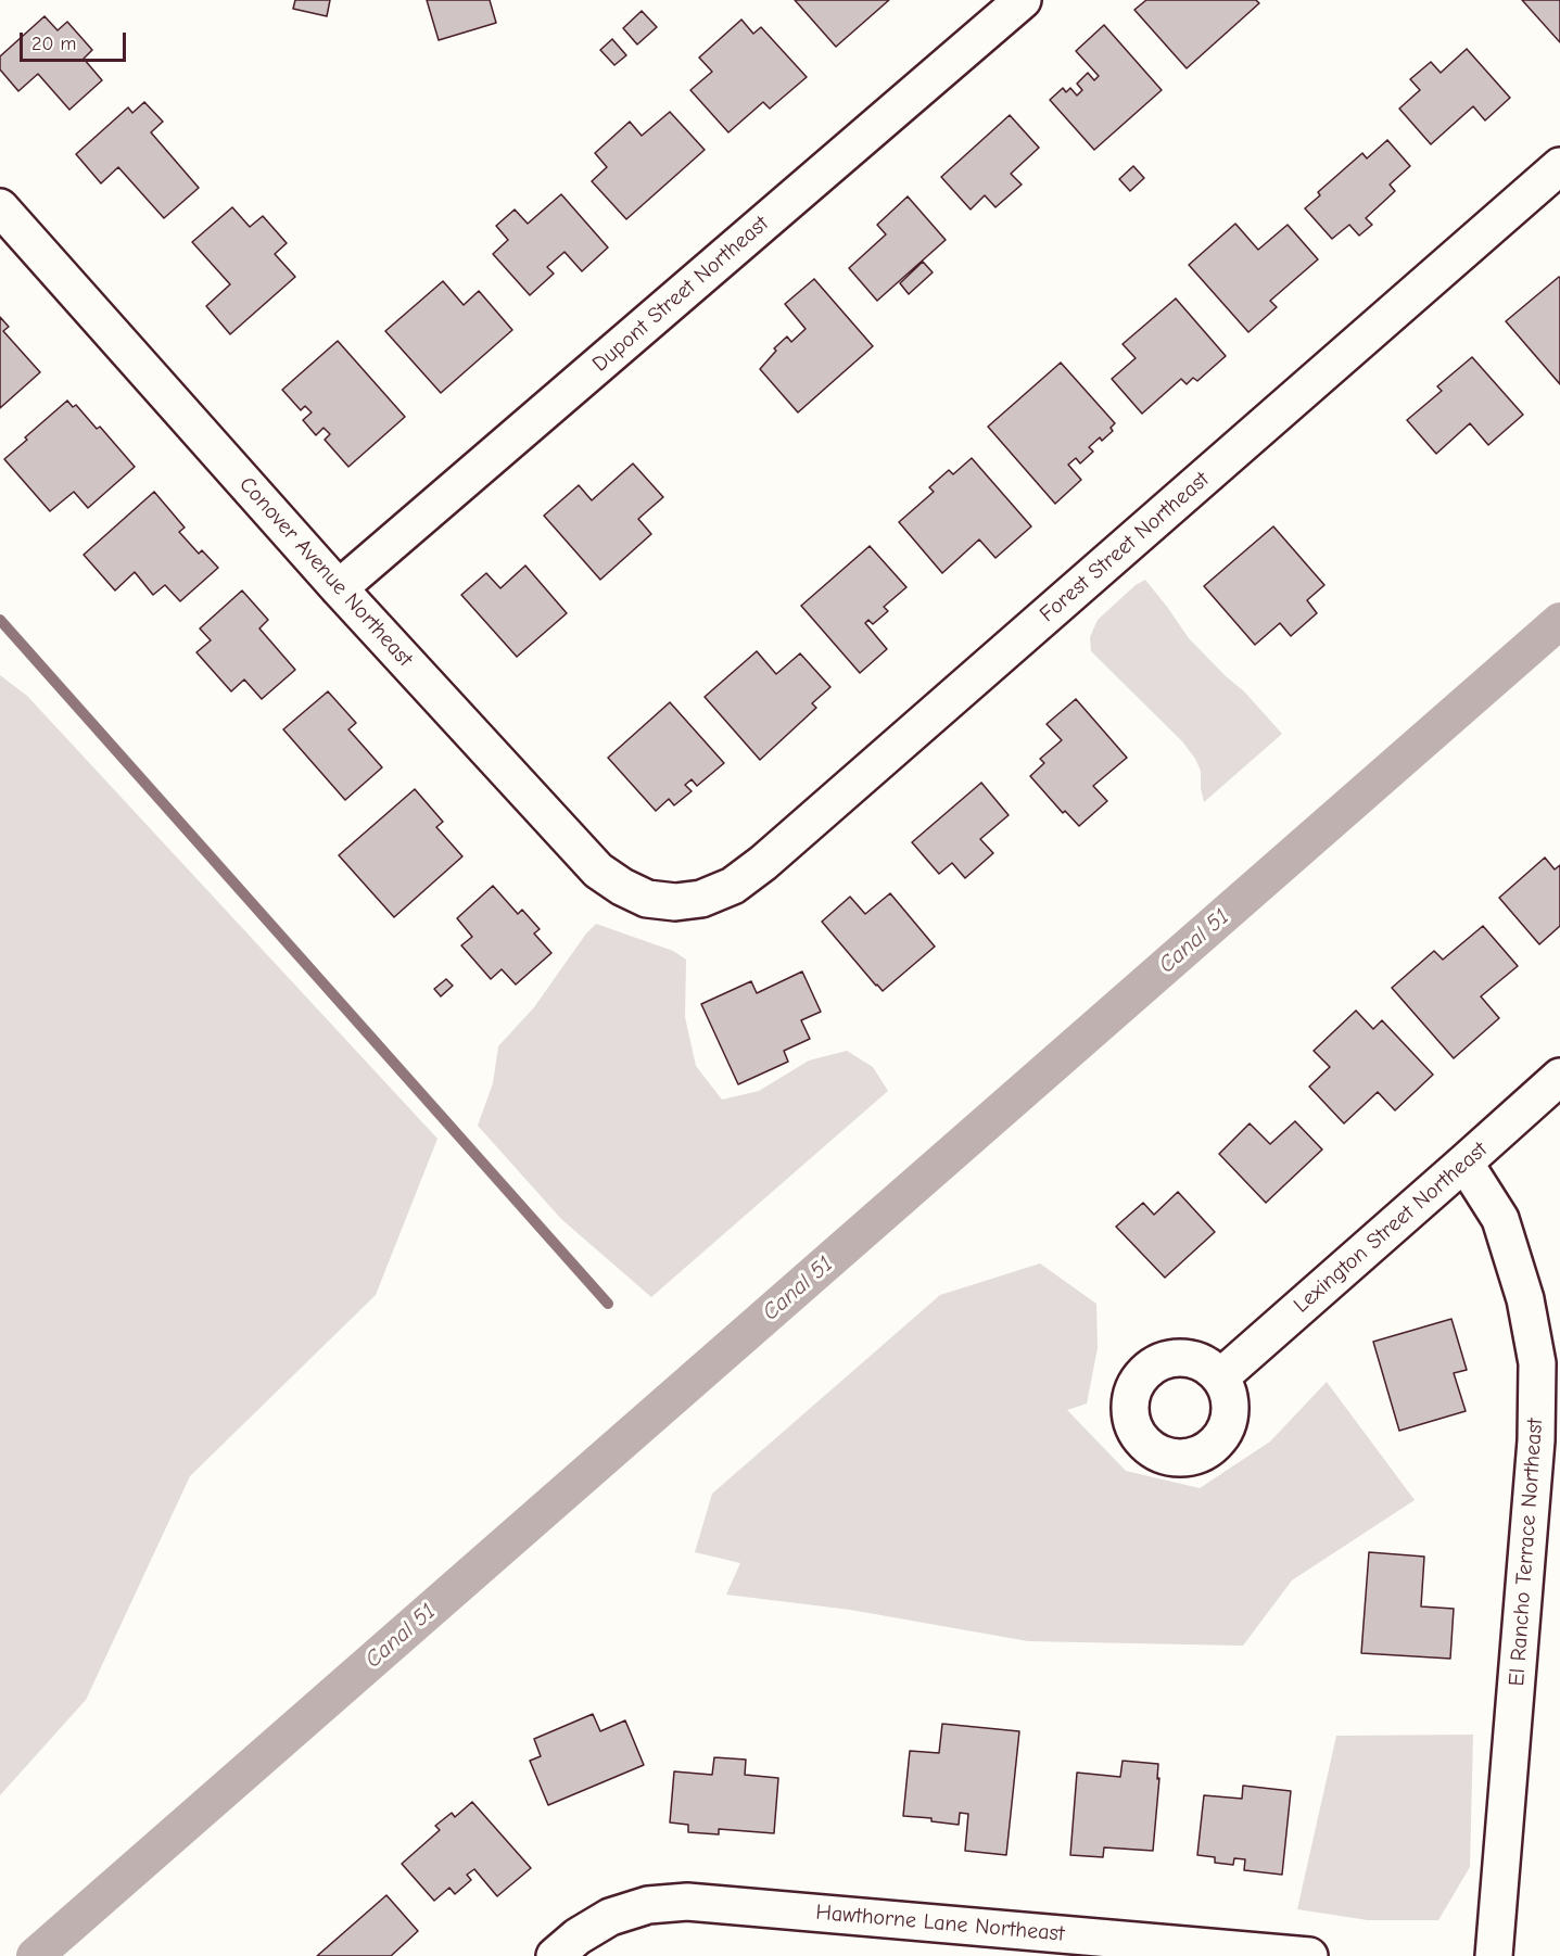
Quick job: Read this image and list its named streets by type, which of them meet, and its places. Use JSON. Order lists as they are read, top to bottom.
{
  "streets": {
    "street": [
      "Dupont Street Northeast",
      "Forest Street Northeast",
      "Conover Avenue Northeast",
      "Lexington Street Northeast",
      "El Rancho Terrace Northeast",
      "Hawthorne Lane Northeast"
    ]
  },
  "crossings": [
    ["Dupont Street Northeast", "Conover Avenue Northeast"],
    ["Forest Street Northeast", "Conover Avenue Northeast"],
    ["Lexington Street Northeast", "El Rancho Terrace Northeast"]
  ],
  "water": ["Canal 51"],
  "scale_bar": "20 m"
}
